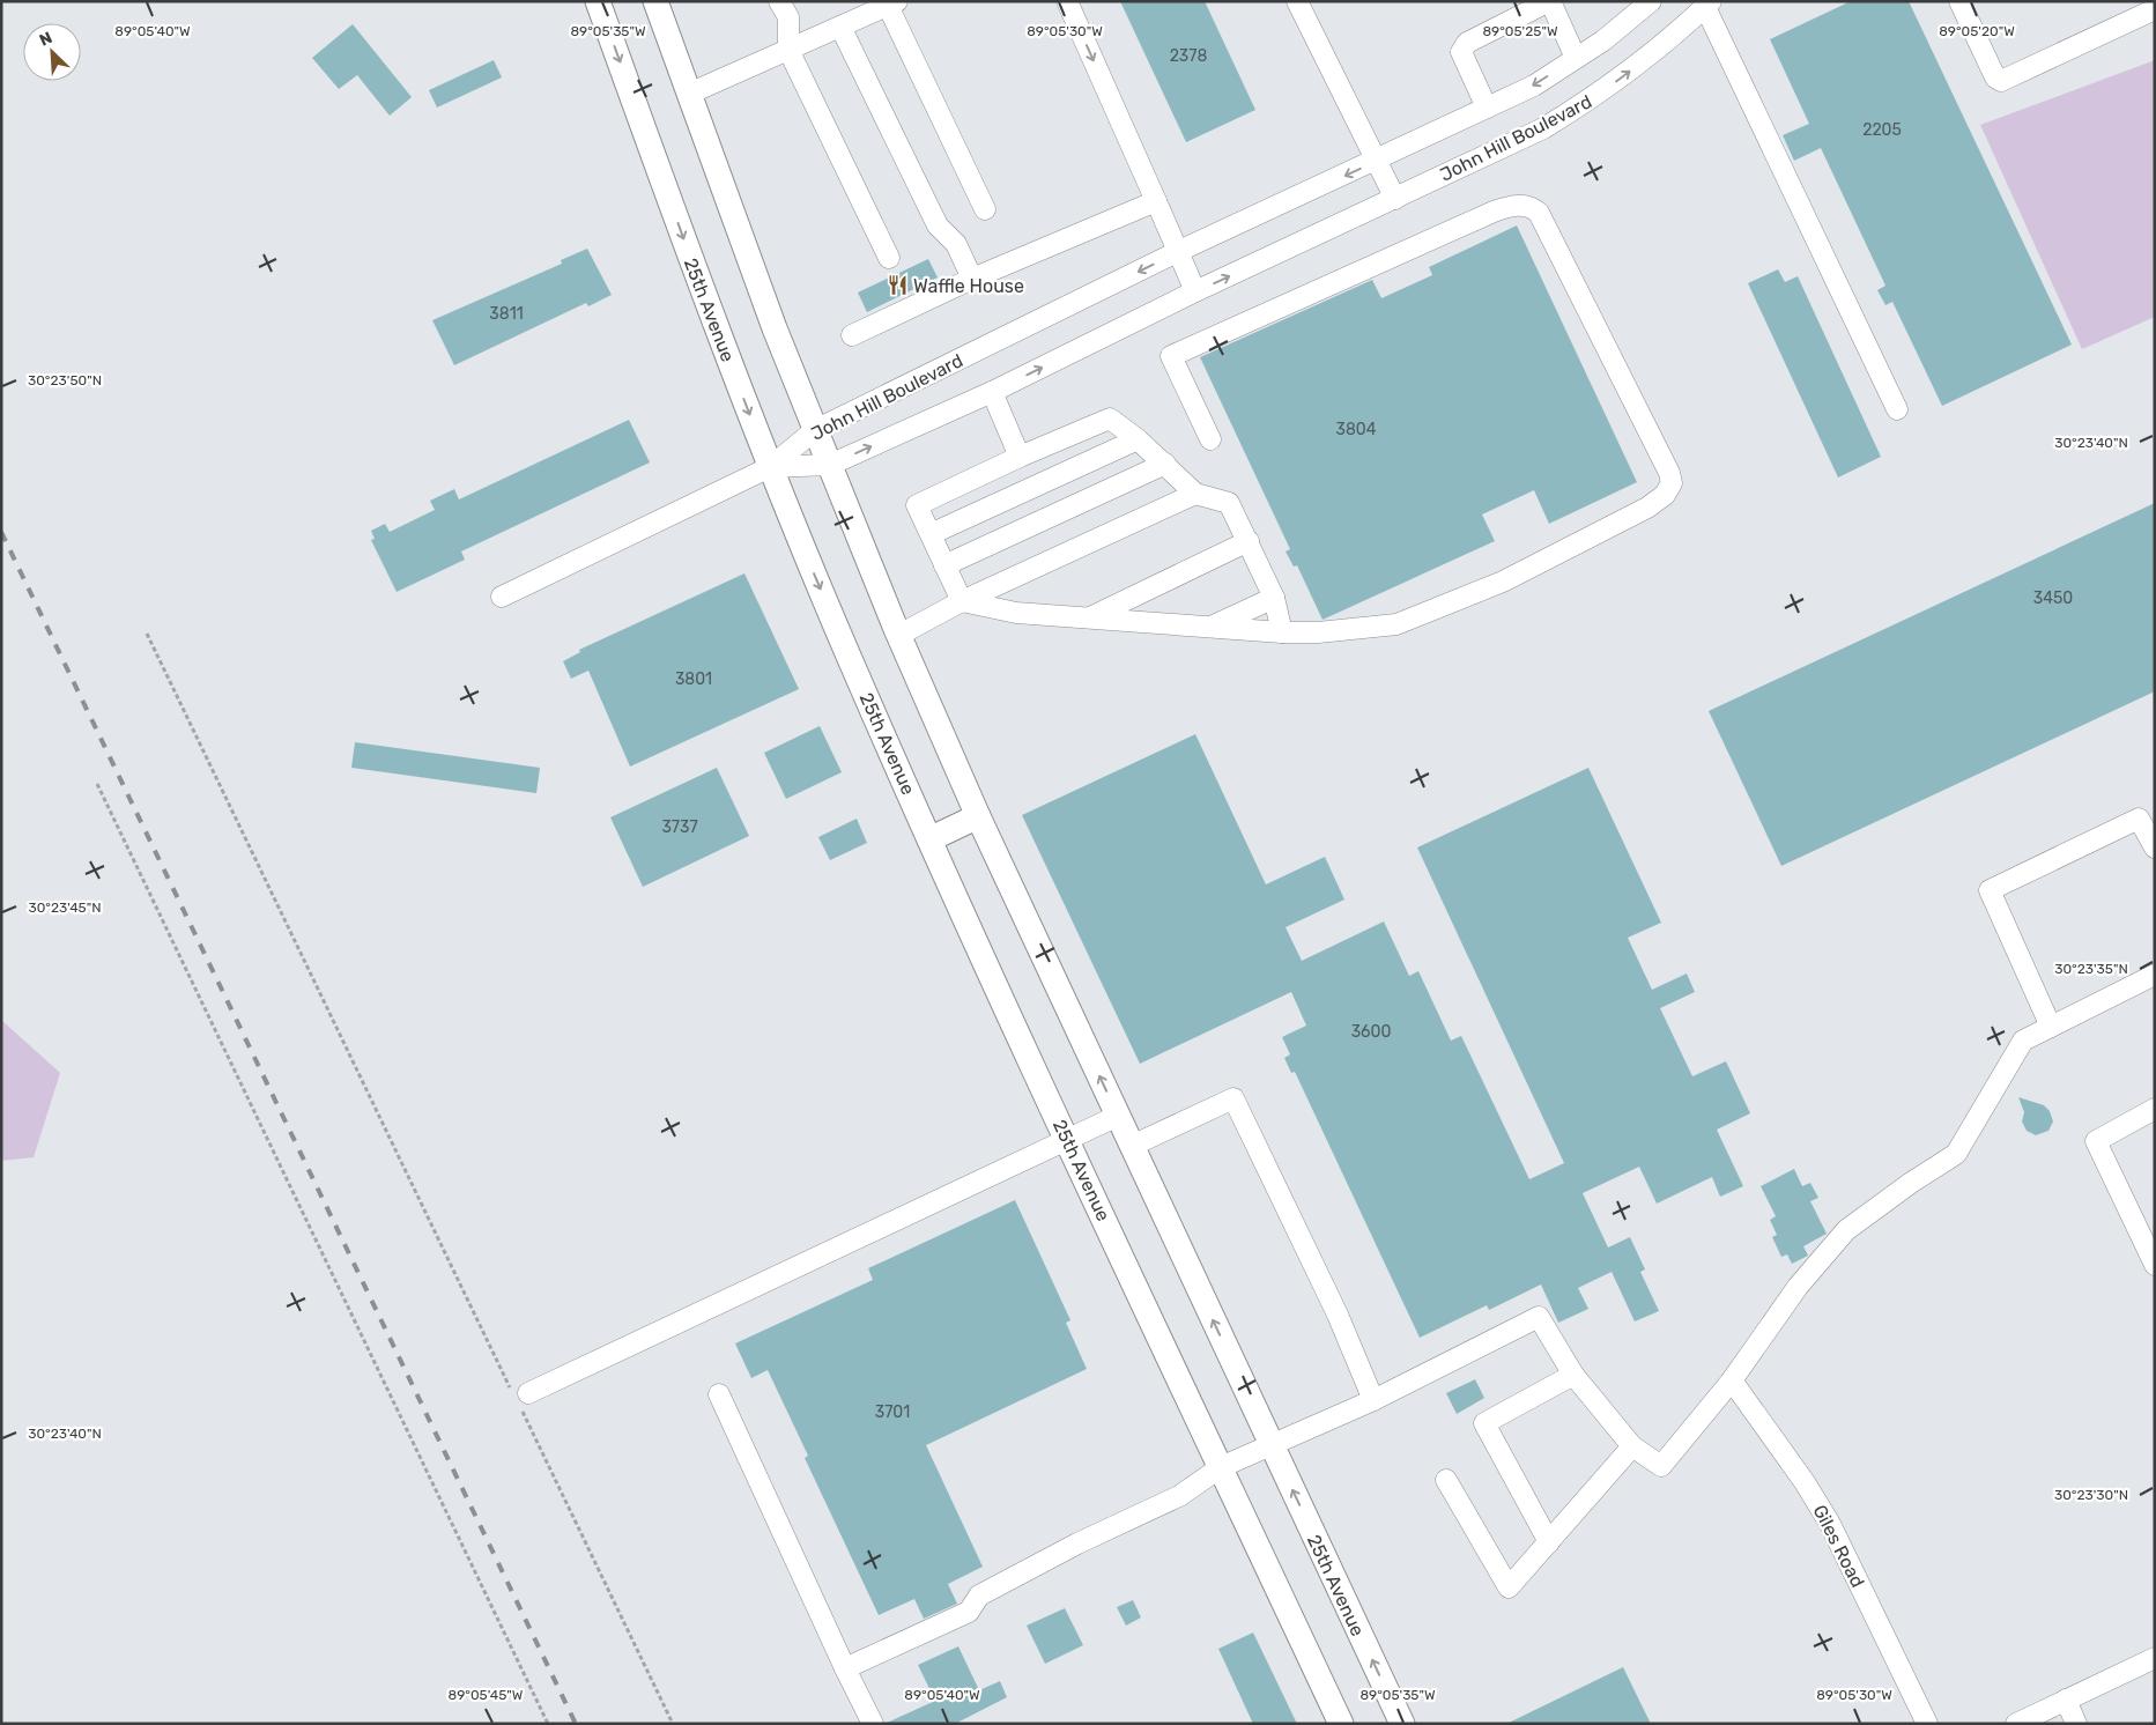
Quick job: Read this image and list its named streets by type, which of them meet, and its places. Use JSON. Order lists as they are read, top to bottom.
{
  "streets": {
    "main road": ["25th Avenue"],
    "street": ["John Hill Boulevard", "Giles Road"]
  },
  "crossings": [
    ["John Hill Boulevard", "25th Avenue"]
  ],
  "places": {
    "restaurant": ["Waffle House"]
  },
  "house_numbers": [
    "2378",
    "2205",
    "3811",
    "3804",
    "3450",
    "3801",
    "3737",
    "3600",
    "3701"
  ],
  "north": "top left",
  "coordinates": [
    "89°05'40\"W",
    "89°05'35\"W",
    "89°05'30\"W",
    "89°05'25\"W",
    "89°05'20\"W",
    "30°23'50\"N",
    "30°23'40\"N",
    "30°23'45\"N",
    "30°23'35\"N",
    "30°23'30\"N",
    "89°05'45\"W"
  ]
}
